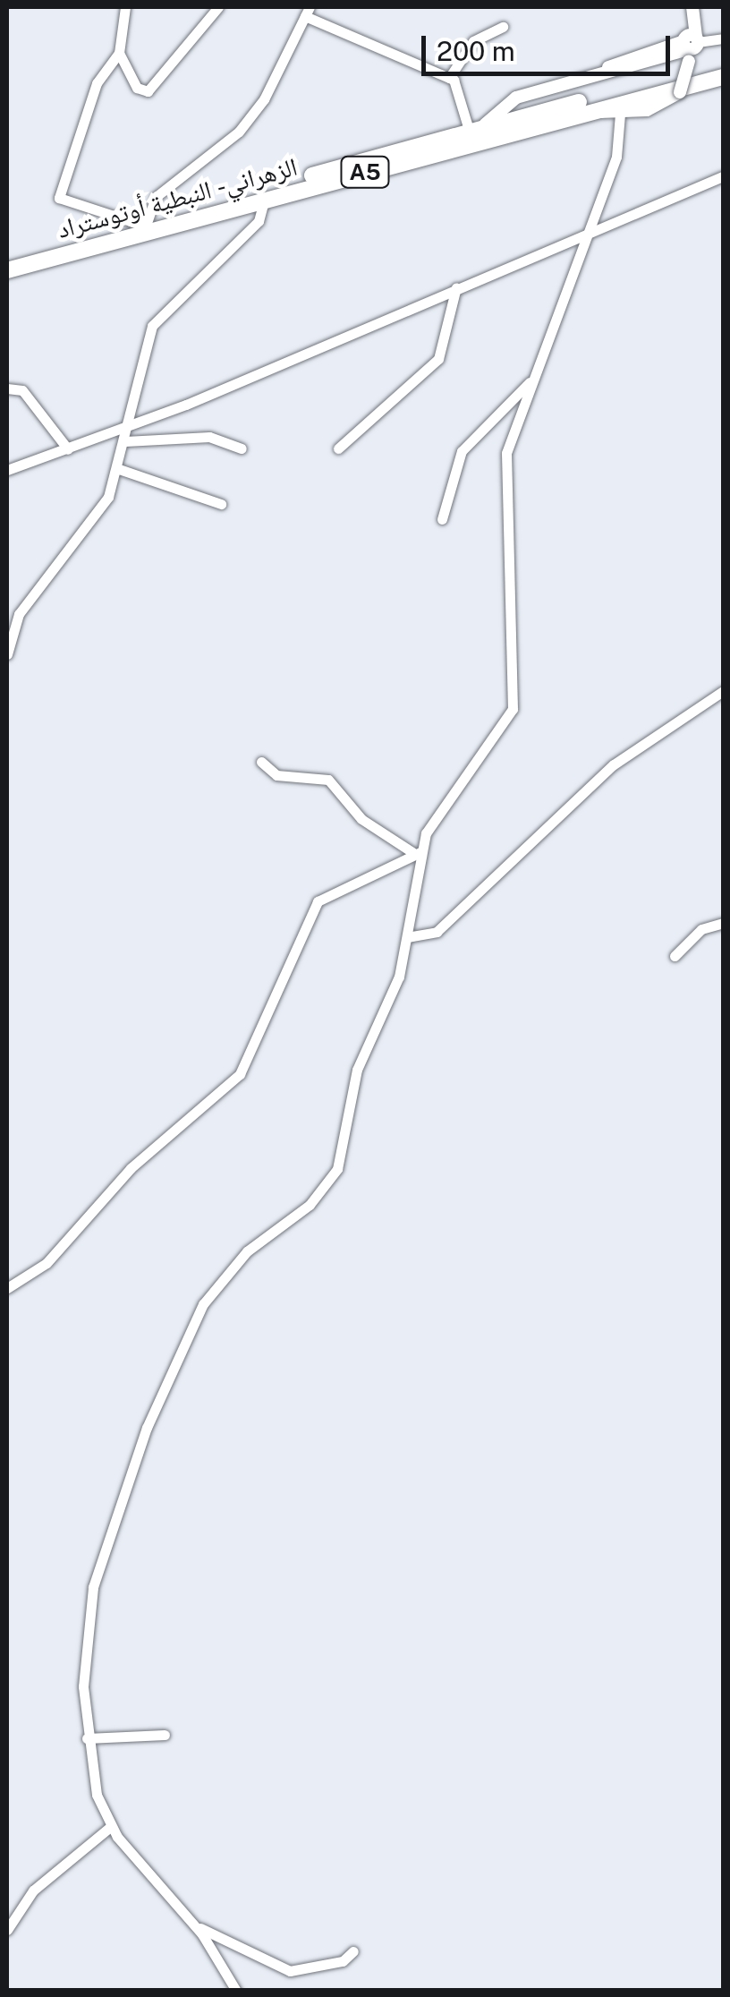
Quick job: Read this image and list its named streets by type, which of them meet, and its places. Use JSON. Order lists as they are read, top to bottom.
{
  "streets": {
    "highway": ["A5", "الزهراني - النبطية أوتوستراد"]
  },
  "scale_bar": "200 m"
}
